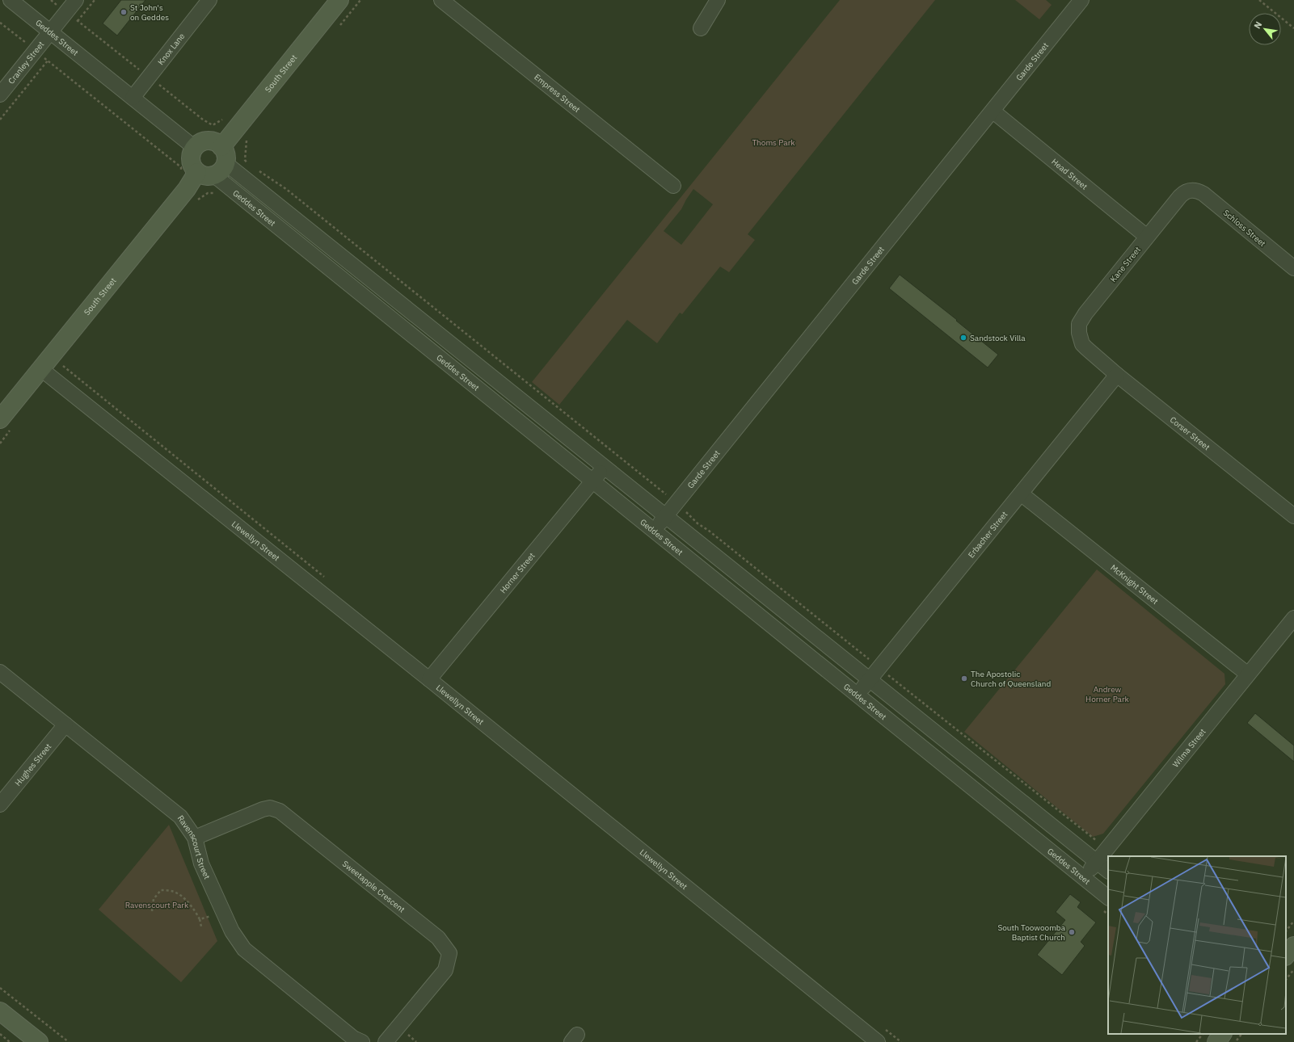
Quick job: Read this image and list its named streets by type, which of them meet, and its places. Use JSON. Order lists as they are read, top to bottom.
{
  "streets": {
    "street": [
      "Geddes Street",
      "Knox Lane",
      "Garde Street",
      "Cranley Street",
      "South Street",
      "Empress Street",
      "Head Street",
      "Schloss Street",
      "Kane Street",
      "Corser Street",
      "Erbacher Street",
      "Llewellyn Street",
      "Horner Street",
      "McKnight Street",
      "Wilma Street",
      "Hughes Street",
      "Ravenscourt Street",
      "Sweetapple Crescent"
    ]
  },
  "crossings": [
    ["Geddes Street", "Knox Lane"],
    ["Geddes Street", "Garde Street"],
    ["Geddes Street", "Cranley Street"],
    ["Geddes Street", "South Street"],
    ["Geddes Street", "Erbacher Street"],
    ["Geddes Street", "Horner Street"],
    ["Geddes Street", "Wilma Street"],
    ["Garde Street", "Head Street"],
    ["South Street", "Llewellyn Street"],
    ["Head Street", "Kane Street"],
    ["Schloss Street", "Kane Street"],
    ["Kane Street", "Corser Street"],
    ["Corser Street", "Erbacher Street"],
    ["Erbacher Street", "McKnight Street"],
    ["Llewellyn Street", "Horner Street"],
    ["McKnight Street", "Wilma Street"],
    ["Hughes Street", "Ravenscourt Street"],
    ["Ravenscourt Street", "Sweetapple Crescent"]
  ],
  "parks": ["Thoms Park", "Andrew Horner Park", "Ravenscourt Park"],
  "places": [
    "St John's on Geddes",
    "Sandstock Villa",
    "The Apostolic Church of Queensland",
    "South Toowoomba Baptist Church"
  ],
  "north": "top left"
}
